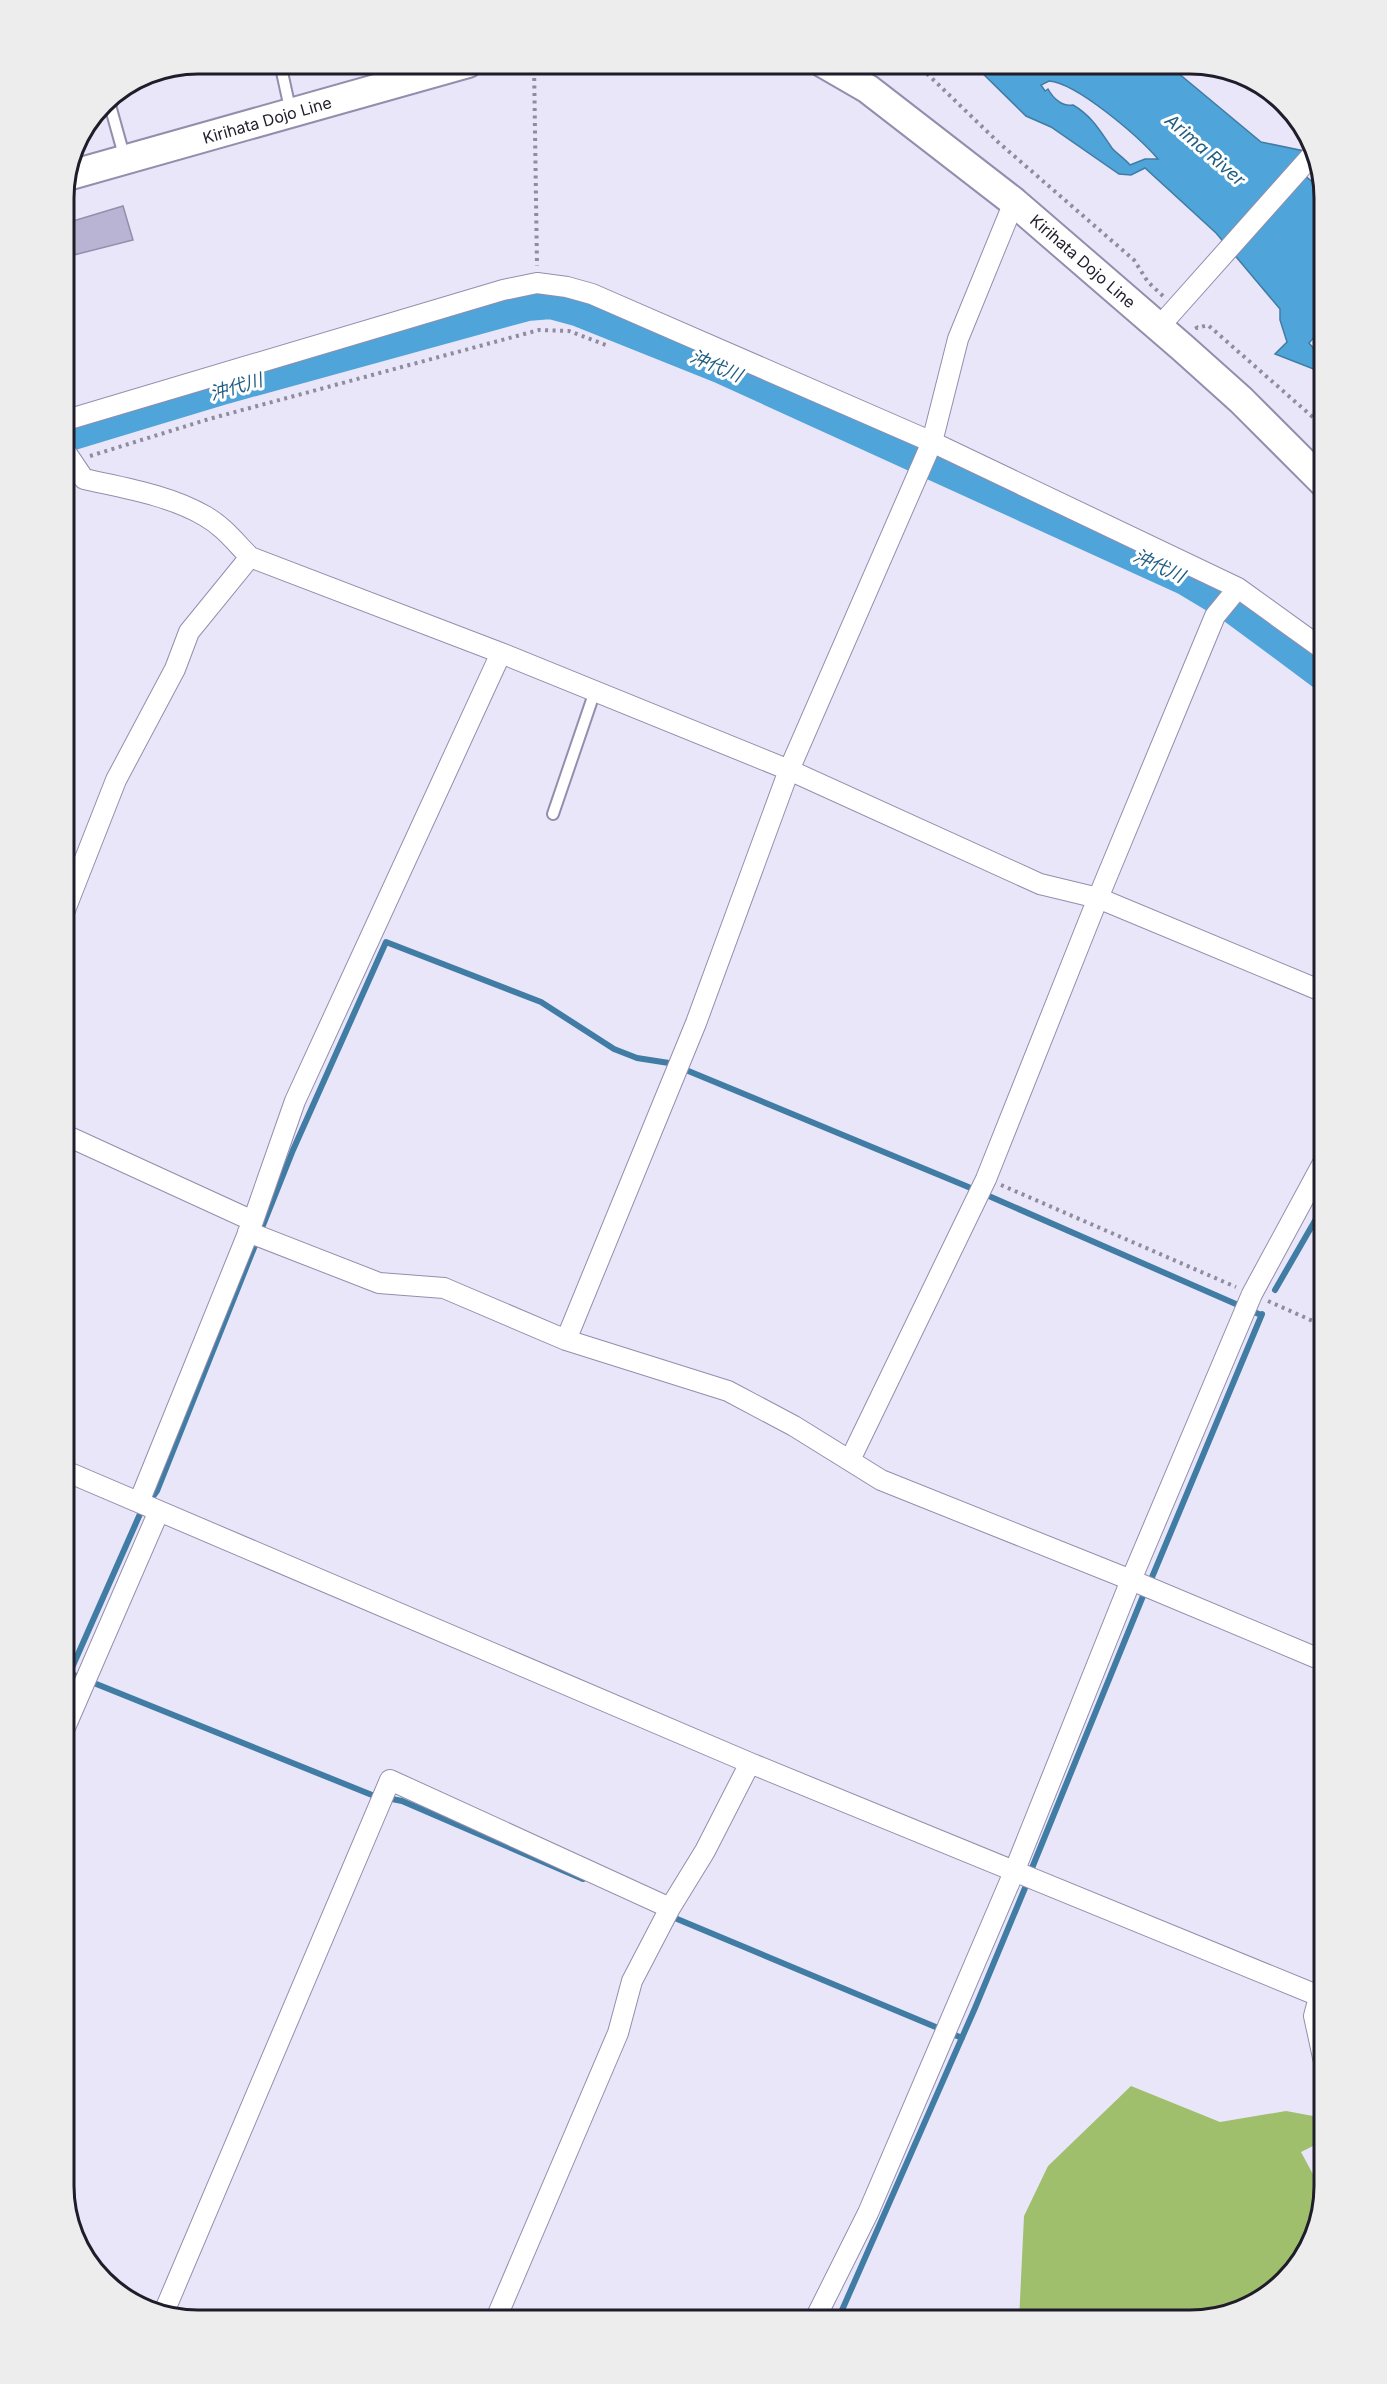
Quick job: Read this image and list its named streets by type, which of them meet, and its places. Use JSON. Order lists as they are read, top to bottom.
{
  "streets": {
    "main road": ["Kirihata Dojo Line"]
  },
  "water": ["Arima River", "沖代川"]
}
